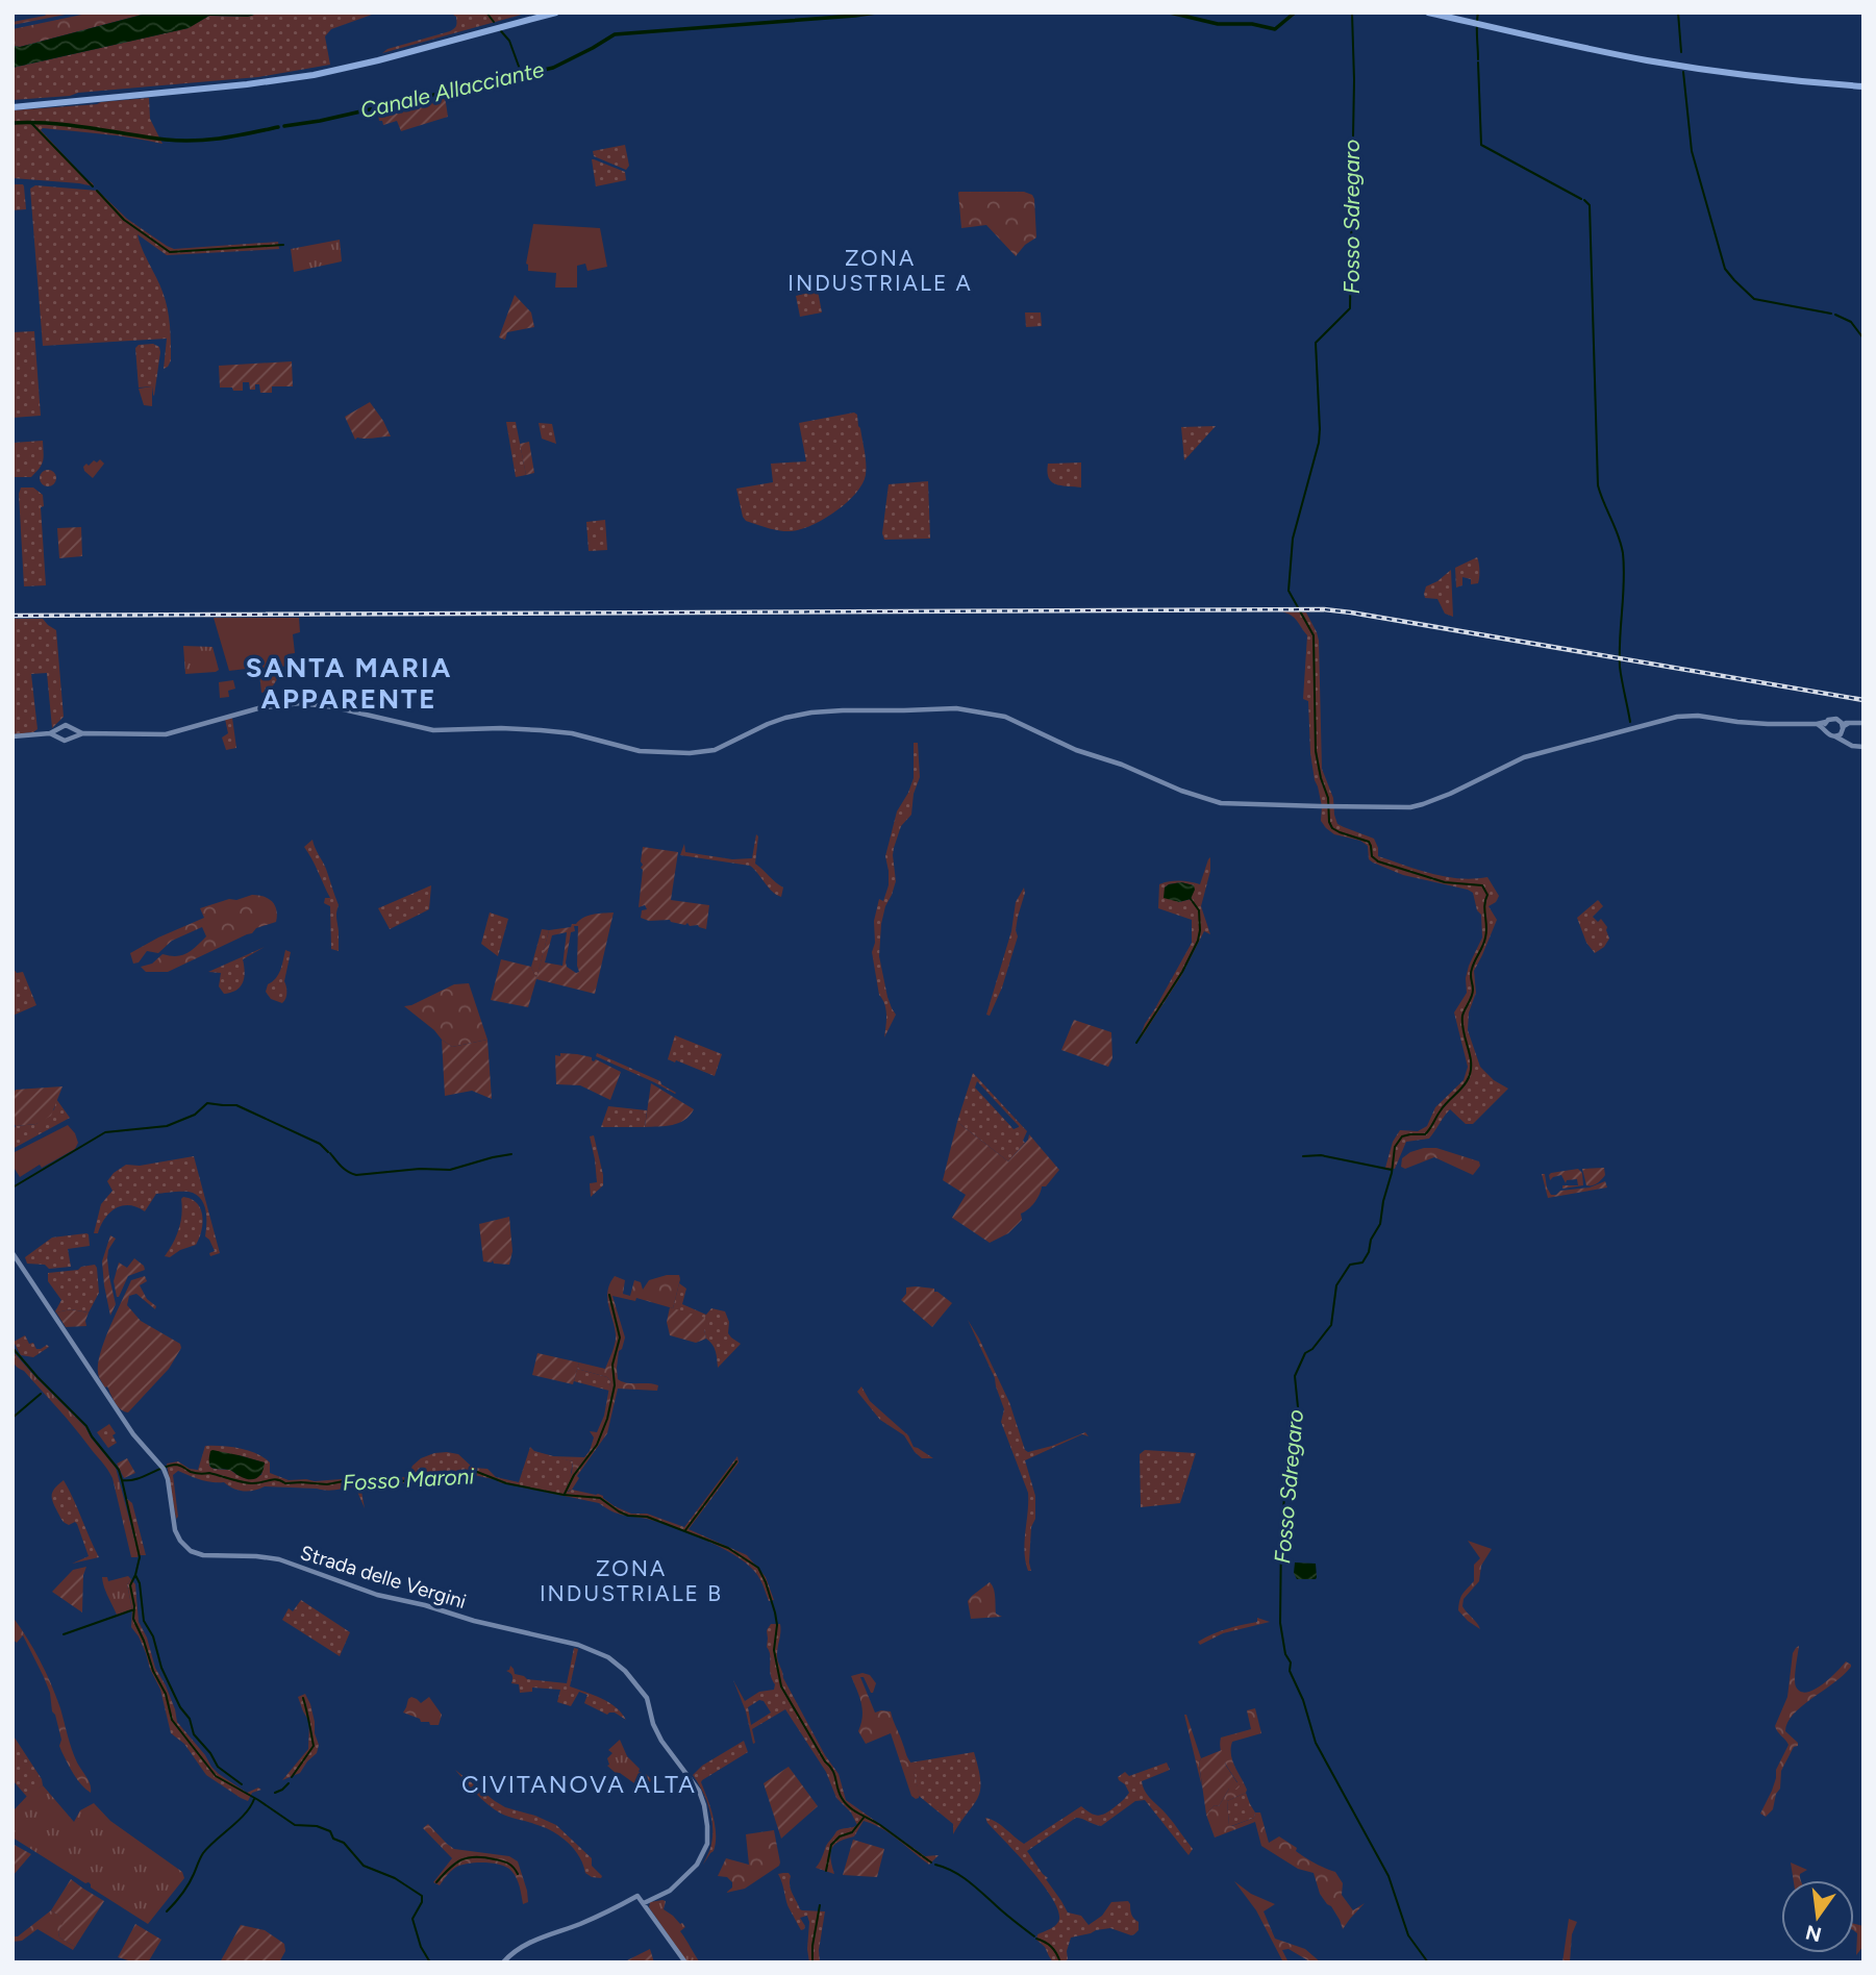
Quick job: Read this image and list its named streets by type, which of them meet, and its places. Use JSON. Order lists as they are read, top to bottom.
{
  "streets": {
    "main road": ["Strada delle Vergini"]
  },
  "districts": [
    "ZONA INDUSTRIALE A",
    "SANTA MARIA APPARENTE",
    "ZONA INDUSTRIALE B",
    "CIVITANOVA ALTA"
  ],
  "water": ["Canale Allacciante", "Fosso Sdregaro", "Fosso Maroni"],
  "north": "bottom"
}
